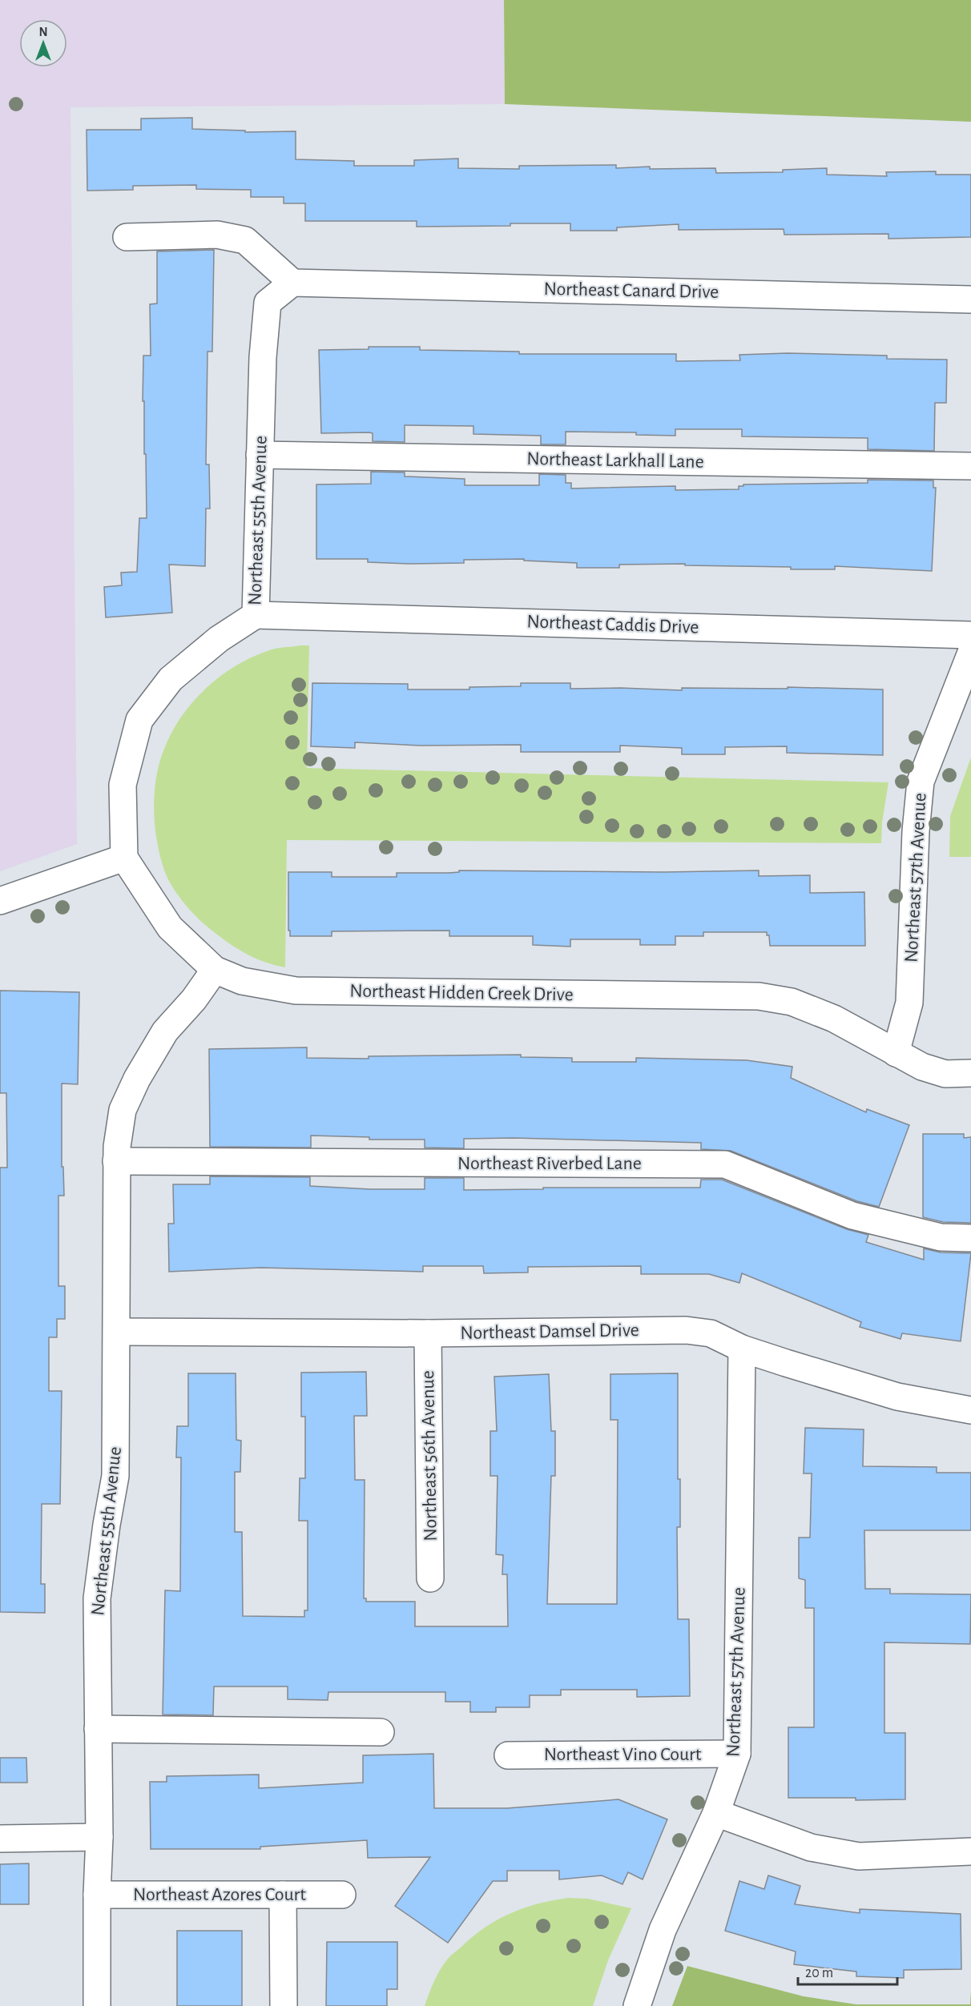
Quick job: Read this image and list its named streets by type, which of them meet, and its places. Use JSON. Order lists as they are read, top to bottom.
{
  "streets": {
    "street": [
      "Northeast Canard Drive",
      "Northeast Larkhall Lane",
      "Northeast 55th Avenue",
      "Northeast Caddis Drive",
      "Northeast 57th Avenue",
      "Northeast Hidden Creek Drive",
      "Northeast Riverbed Lane",
      "Northeast Damsel Drive",
      "Northeast 56th Avenue",
      "Northeast Vino Court",
      "Northeast Azores Court"
    ]
  },
  "crossings": [
    ["Northeast Canard Drive", "Northeast 55th Avenue"],
    ["Northeast Larkhall Lane", "Northeast 55th Avenue"],
    ["Northeast 55th Avenue", "Northeast Caddis Drive"],
    ["Northeast 55th Avenue", "Northeast Hidden Creek Drive"],
    ["Northeast 55th Avenue", "Northeast Riverbed Lane"],
    ["Northeast 55th Avenue", "Northeast Damsel Drive"],
    ["Northeast 55th Avenue", "Northeast Azores Court"],
    ["Northeast 57th Avenue", "Northeast Hidden Creek Drive"],
    ["Northeast 57th Avenue", "Northeast Damsel Drive"],
    ["Northeast 57th Avenue", "Northeast Vino Court"],
    ["Northeast Damsel Drive", "Northeast 56th Avenue"]
  ],
  "scale_bar": "20 m",
  "north": "top"
}
